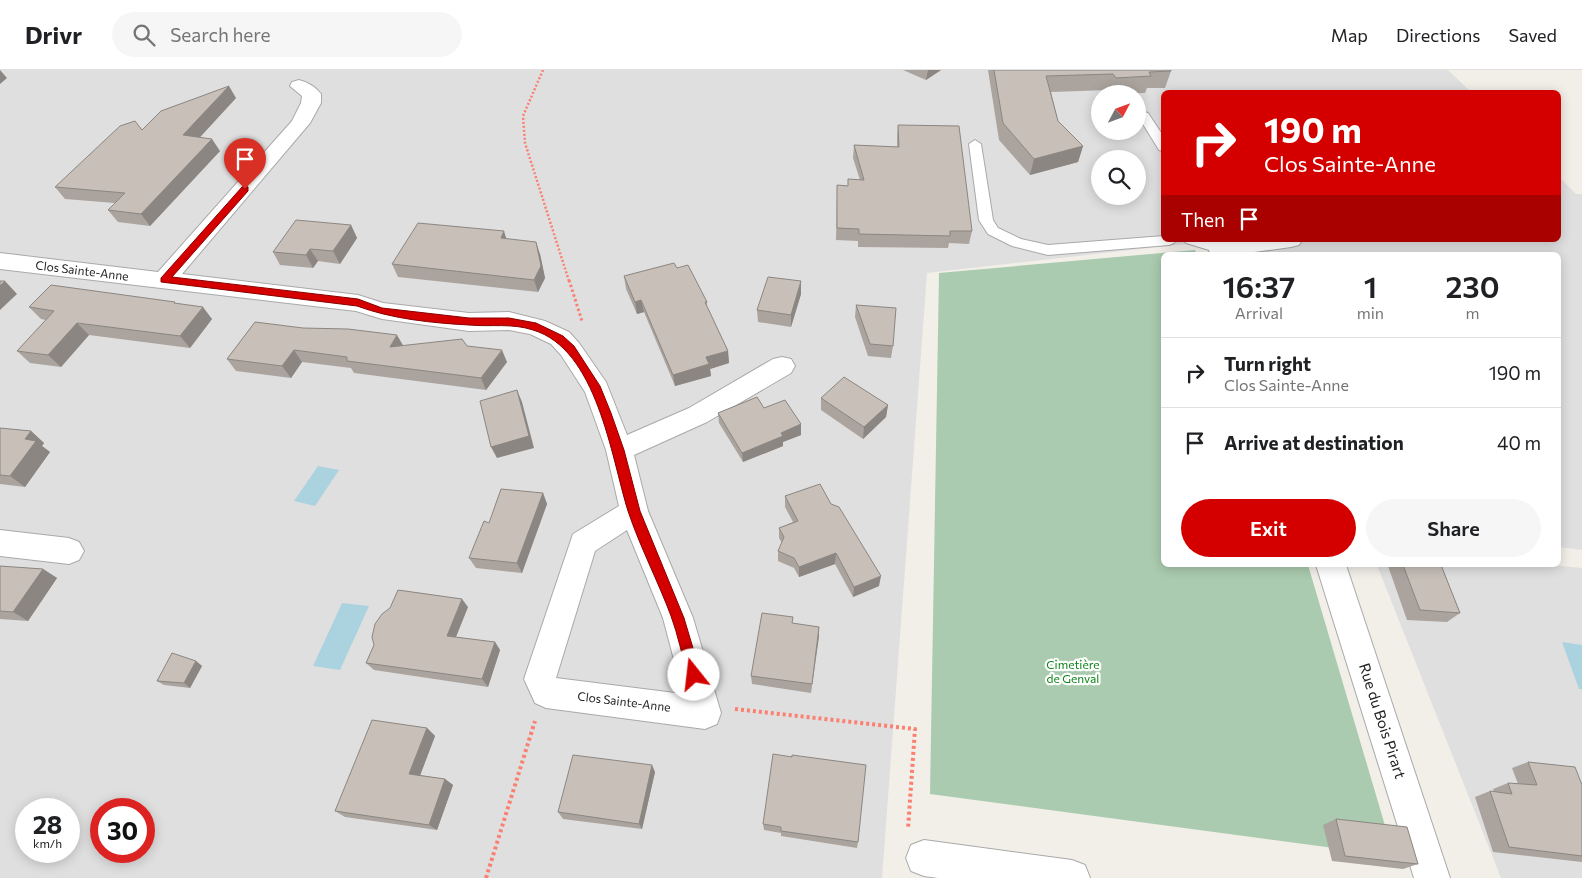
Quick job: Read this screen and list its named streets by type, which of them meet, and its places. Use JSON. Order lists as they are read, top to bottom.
{
  "streets": {
    "street": ["Clos Sainte-Anne", "Rue du Bois Pirart"]
  },
  "parks": ["Cimetière de Genval"],
  "north": "top right",
  "page": {
    "header": "Drivr",
    "search": "Search here",
    "nav": ["Map", "Directions", "Saved"],
    "turn": ["190 m", "Clos Sainte-Anne"],
    "then": "Then",
    "eta": [
      "16:37",
      "Arrival",
      "1",
      "min",
      "230",
      "m"
    ],
    "list": [
      {
        "name": "Turn right",
        "note": "Clos Sainte-Anne",
        "value": "190 m"
      },
      {
        "name": "Arrive at destination",
        "value": "40 m"
      }
    ],
    "buttons": ["Exit", "Share"],
    "speed": "28 km/h",
    "limit": "30"
  }
}
